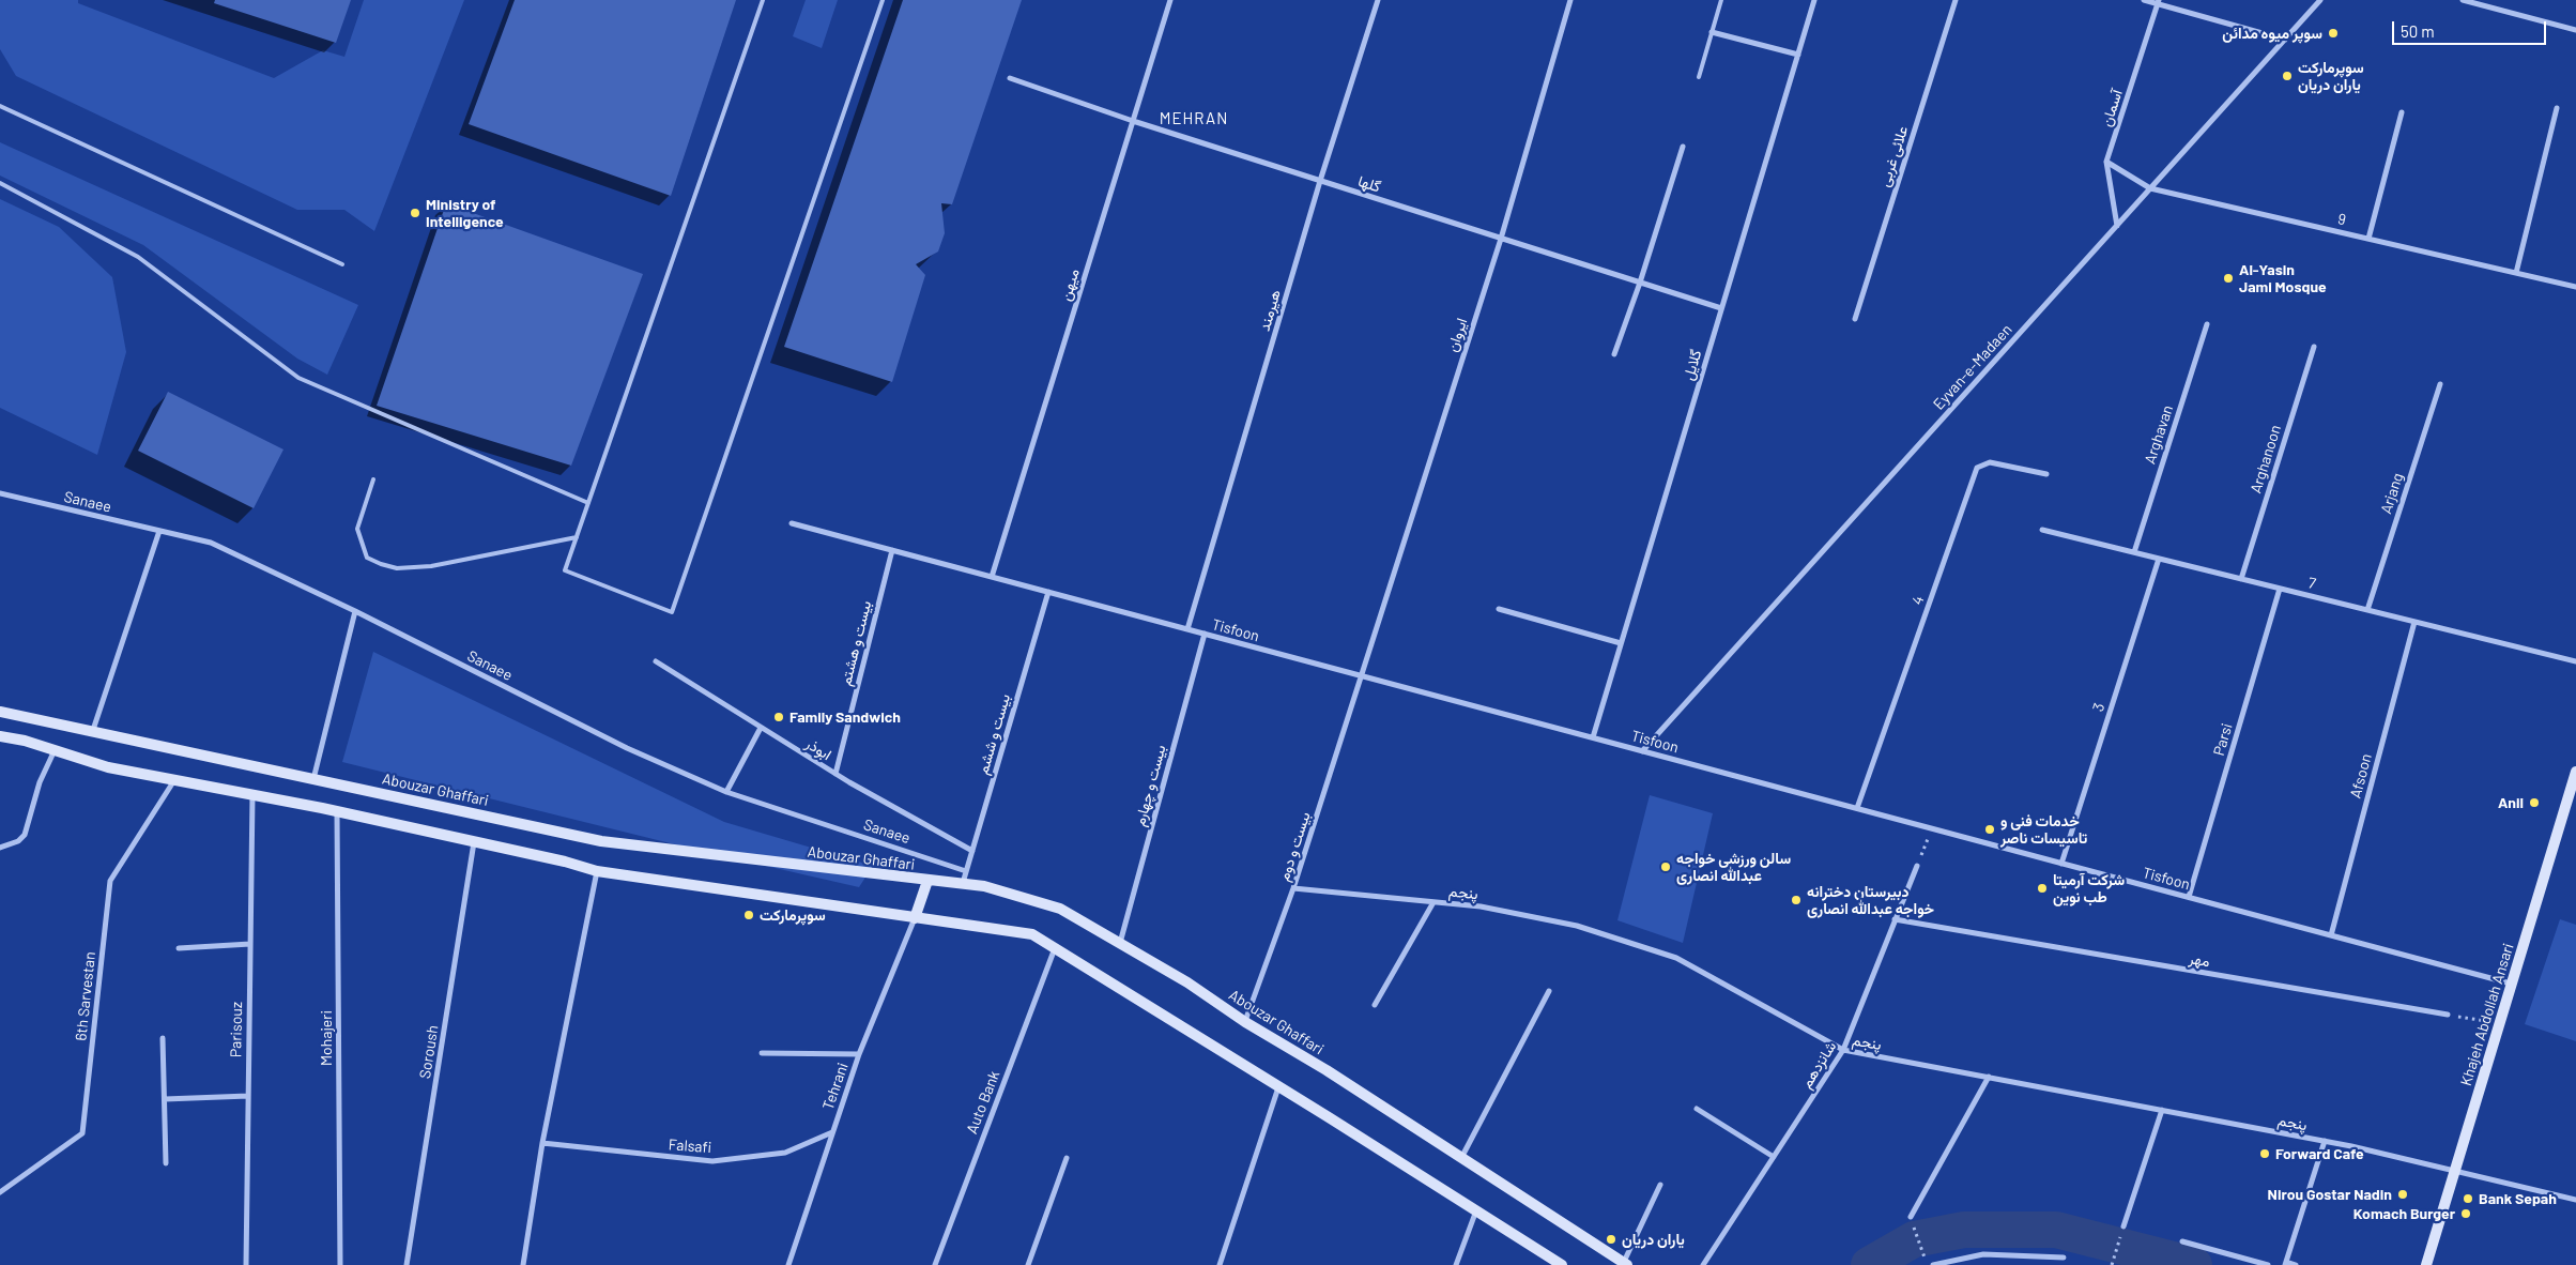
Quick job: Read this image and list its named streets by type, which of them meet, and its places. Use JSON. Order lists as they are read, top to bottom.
{
  "streets": {
    "main road": ["Abouzar Ghaffari", "Khajeh Abdollah Ansari"],
    "street": [
      "آسمان",
      "علائی غربی",
      "گلها",
      "9",
      "میهن",
      "هیرمند",
      "ایروان",
      "گلایل",
      "Eyvan-e-Madaen",
      "Arghavan",
      "Arghanoon",
      "Arjang",
      "Sanaee",
      "7",
      "4",
      "Tisfoon",
      "بیست و هشتم",
      "3",
      "بیست و ششم",
      "Parsi",
      "ابوذر",
      "Afsoon",
      "بیست و چهارم",
      "بیست و دوم",
      "پنجم",
      "مهر",
      "6th Sarvestan",
      "Parisouz",
      "Mohajeri",
      "Soroush",
      "شانزدهم",
      "Tehrani",
      "Auto Bank",
      "Falsafi"
    ]
  },
  "crossings": [
    ["آسمان", "9"],
    ["آسمان", "Eyvan-e-Madaen"],
    ["گلها", "میهن"],
    ["گلها", "هیرمند"],
    ["گلها", "ایروان"],
    ["گلها", "گلایل"],
    ["9", "Eyvan-e-Madaen"],
    ["میهن", "Tisfoon"],
    ["هیرمند", "Tisfoon"],
    ["ایروان", "Tisfoon"],
    ["ایروان", "بیست و دوم"],
    ["گلایل", "Tisfoon"],
    ["Eyvan-e-Madaen", "Tisfoon"],
    ["Arghavan", "7"],
    ["Arghanoon", "7"],
    ["Arjang", "7"],
    ["Sanaee", "بیست و ششم"],
    ["7", "3"],
    ["7", "Parsi"],
    ["7", "Afsoon"],
    ["4", "Tisfoon"],
    ["Tisfoon", "بیست و هشتم"],
    ["Tisfoon", "3"],
    ["Tisfoon", "بیست و ششم"],
    ["Tisfoon", "Parsi"],
    ["Tisfoon", "Afsoon"],
    ["Tisfoon", "بیست و چهارم"],
    ["Tisfoon", "بیست و دوم"],
    ["Tisfoon", "Khajeh Abdollah Ansari"],
    ["بیست و هشتم", "ابوذر"],
    ["بیست و ششم", "ابوذر"],
    ["بیست و ششم", "Abouzar Ghaffari"],
    ["بیست و چهارم", "Abouzar Ghaffari"],
    ["Abouzar Ghaffari", "بیست و دوم"],
    ["بیست و دوم", "پنجم"],
    ["پنجم", "Khajeh Abdollah Ansari"],
    ["پنجم", "شانزدهم"],
    ["مهر", "شانزدهم"],
    ["Tehrani", "Falsafi"]
  ],
  "districts": ["MEHRAN"],
  "places": [
    "سوپر میوه مدائن",
    "سوپرمارکت یاران دریان",
    "Ministry of Intelligence",
    "Al-Yasin Jami Mosque",
    "Family Sandwich",
    "Anil",
    "خدمات فنی و تاسیسات ناصر",
    "سالن ورزشی خواجه عبدالله انصاری",
    "شرکت آرمیتا طب نوین",
    "دبیرستان دخترانه خواجه عبدالله انصاری",
    "سوپرمارکت",
    "Forward Cafe",
    "Nirou Gostar Nadin",
    "Bank Sepah",
    "Komach Burger",
    "یاران دریان"
  ],
  "scale_bar": "50 m"
}
